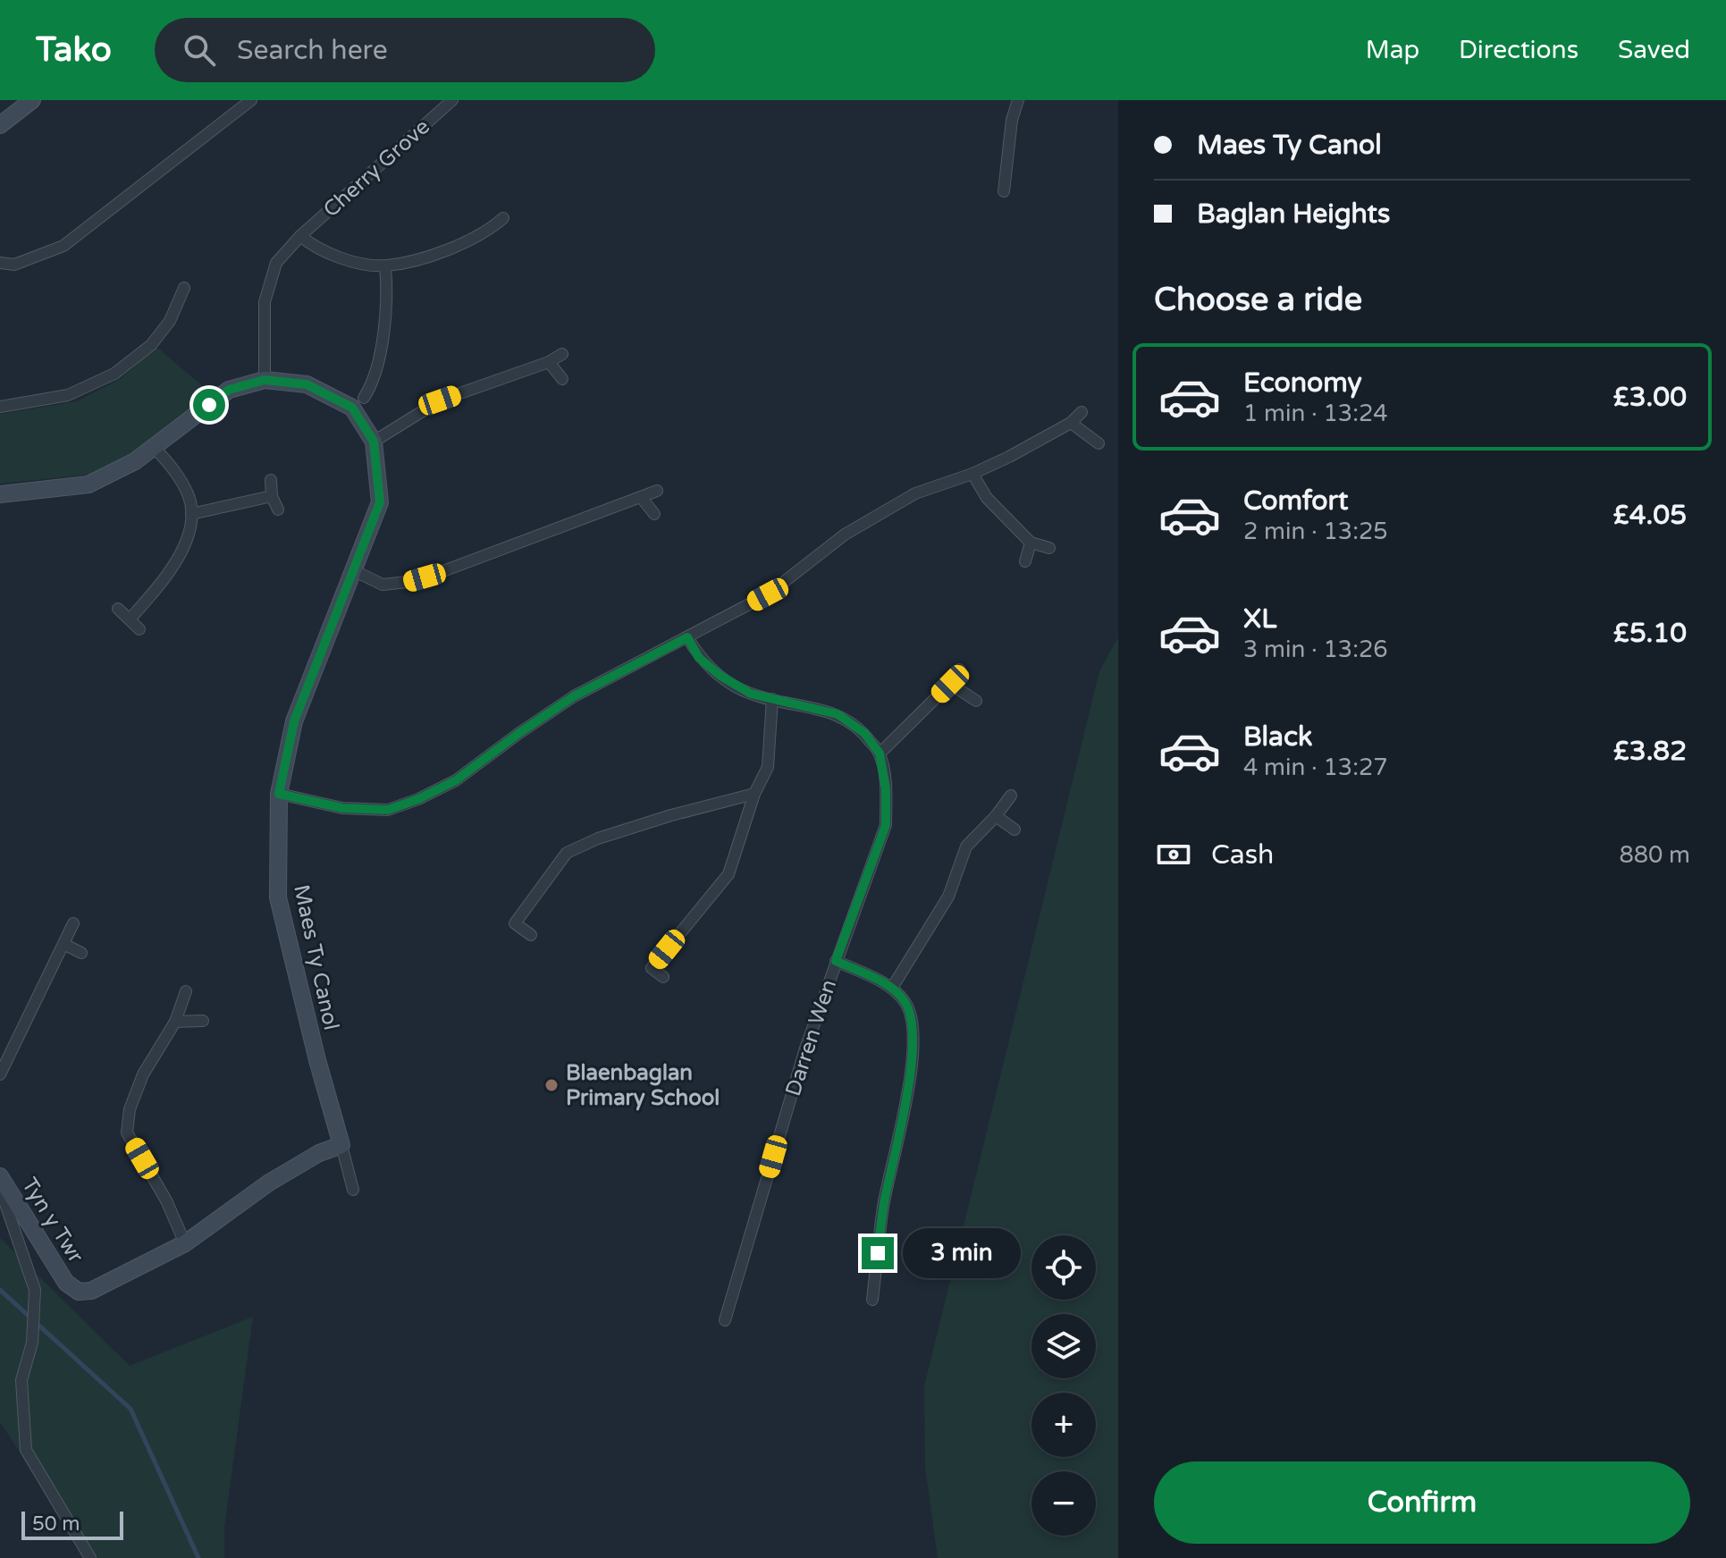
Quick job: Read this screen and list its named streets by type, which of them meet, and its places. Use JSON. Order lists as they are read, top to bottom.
{
  "streets": {
    "street": [
      "Cherry Grove",
      "Maes Ty Canol",
      "Darren Wen",
      "Tyn y Twr"
    ]
  },
  "crossings": [
    ["Cherry Grove", "Maes Ty Canol"],
    ["Maes Ty Canol", "Tyn y Twr"]
  ],
  "places": ["Blaenbaglan Primary School"],
  "scale_bar": "50 m",
  "page": {
    "header": "Tako",
    "search": "Search here",
    "nav": ["Map", "Directions", "Saved"],
    "banner": ["Maes Ty Canol", "Baglan Heights"],
    "heading": "Choose a ride",
    "list": [
      {
        "name": "Economy",
        "note": "1 min · 13:24",
        "value": "£3.00"
      },
      {
        "name": "Comfort",
        "note": "2 min · 13:25",
        "value": "£4.05"
      },
      {
        "name": "XL",
        "note": "3 min · 13:26",
        "value": "£5.10"
      },
      {
        "name": "Black",
        "note": "4 min · 13:27",
        "value": "£3.82"
      }
    ],
    "pay": ["Cash", "880 m"],
    "bubble": "3 min",
    "map_buttons": ["+", "−"],
    "buttons": "Confirm",
    "scale": "50 m"
  }
}
